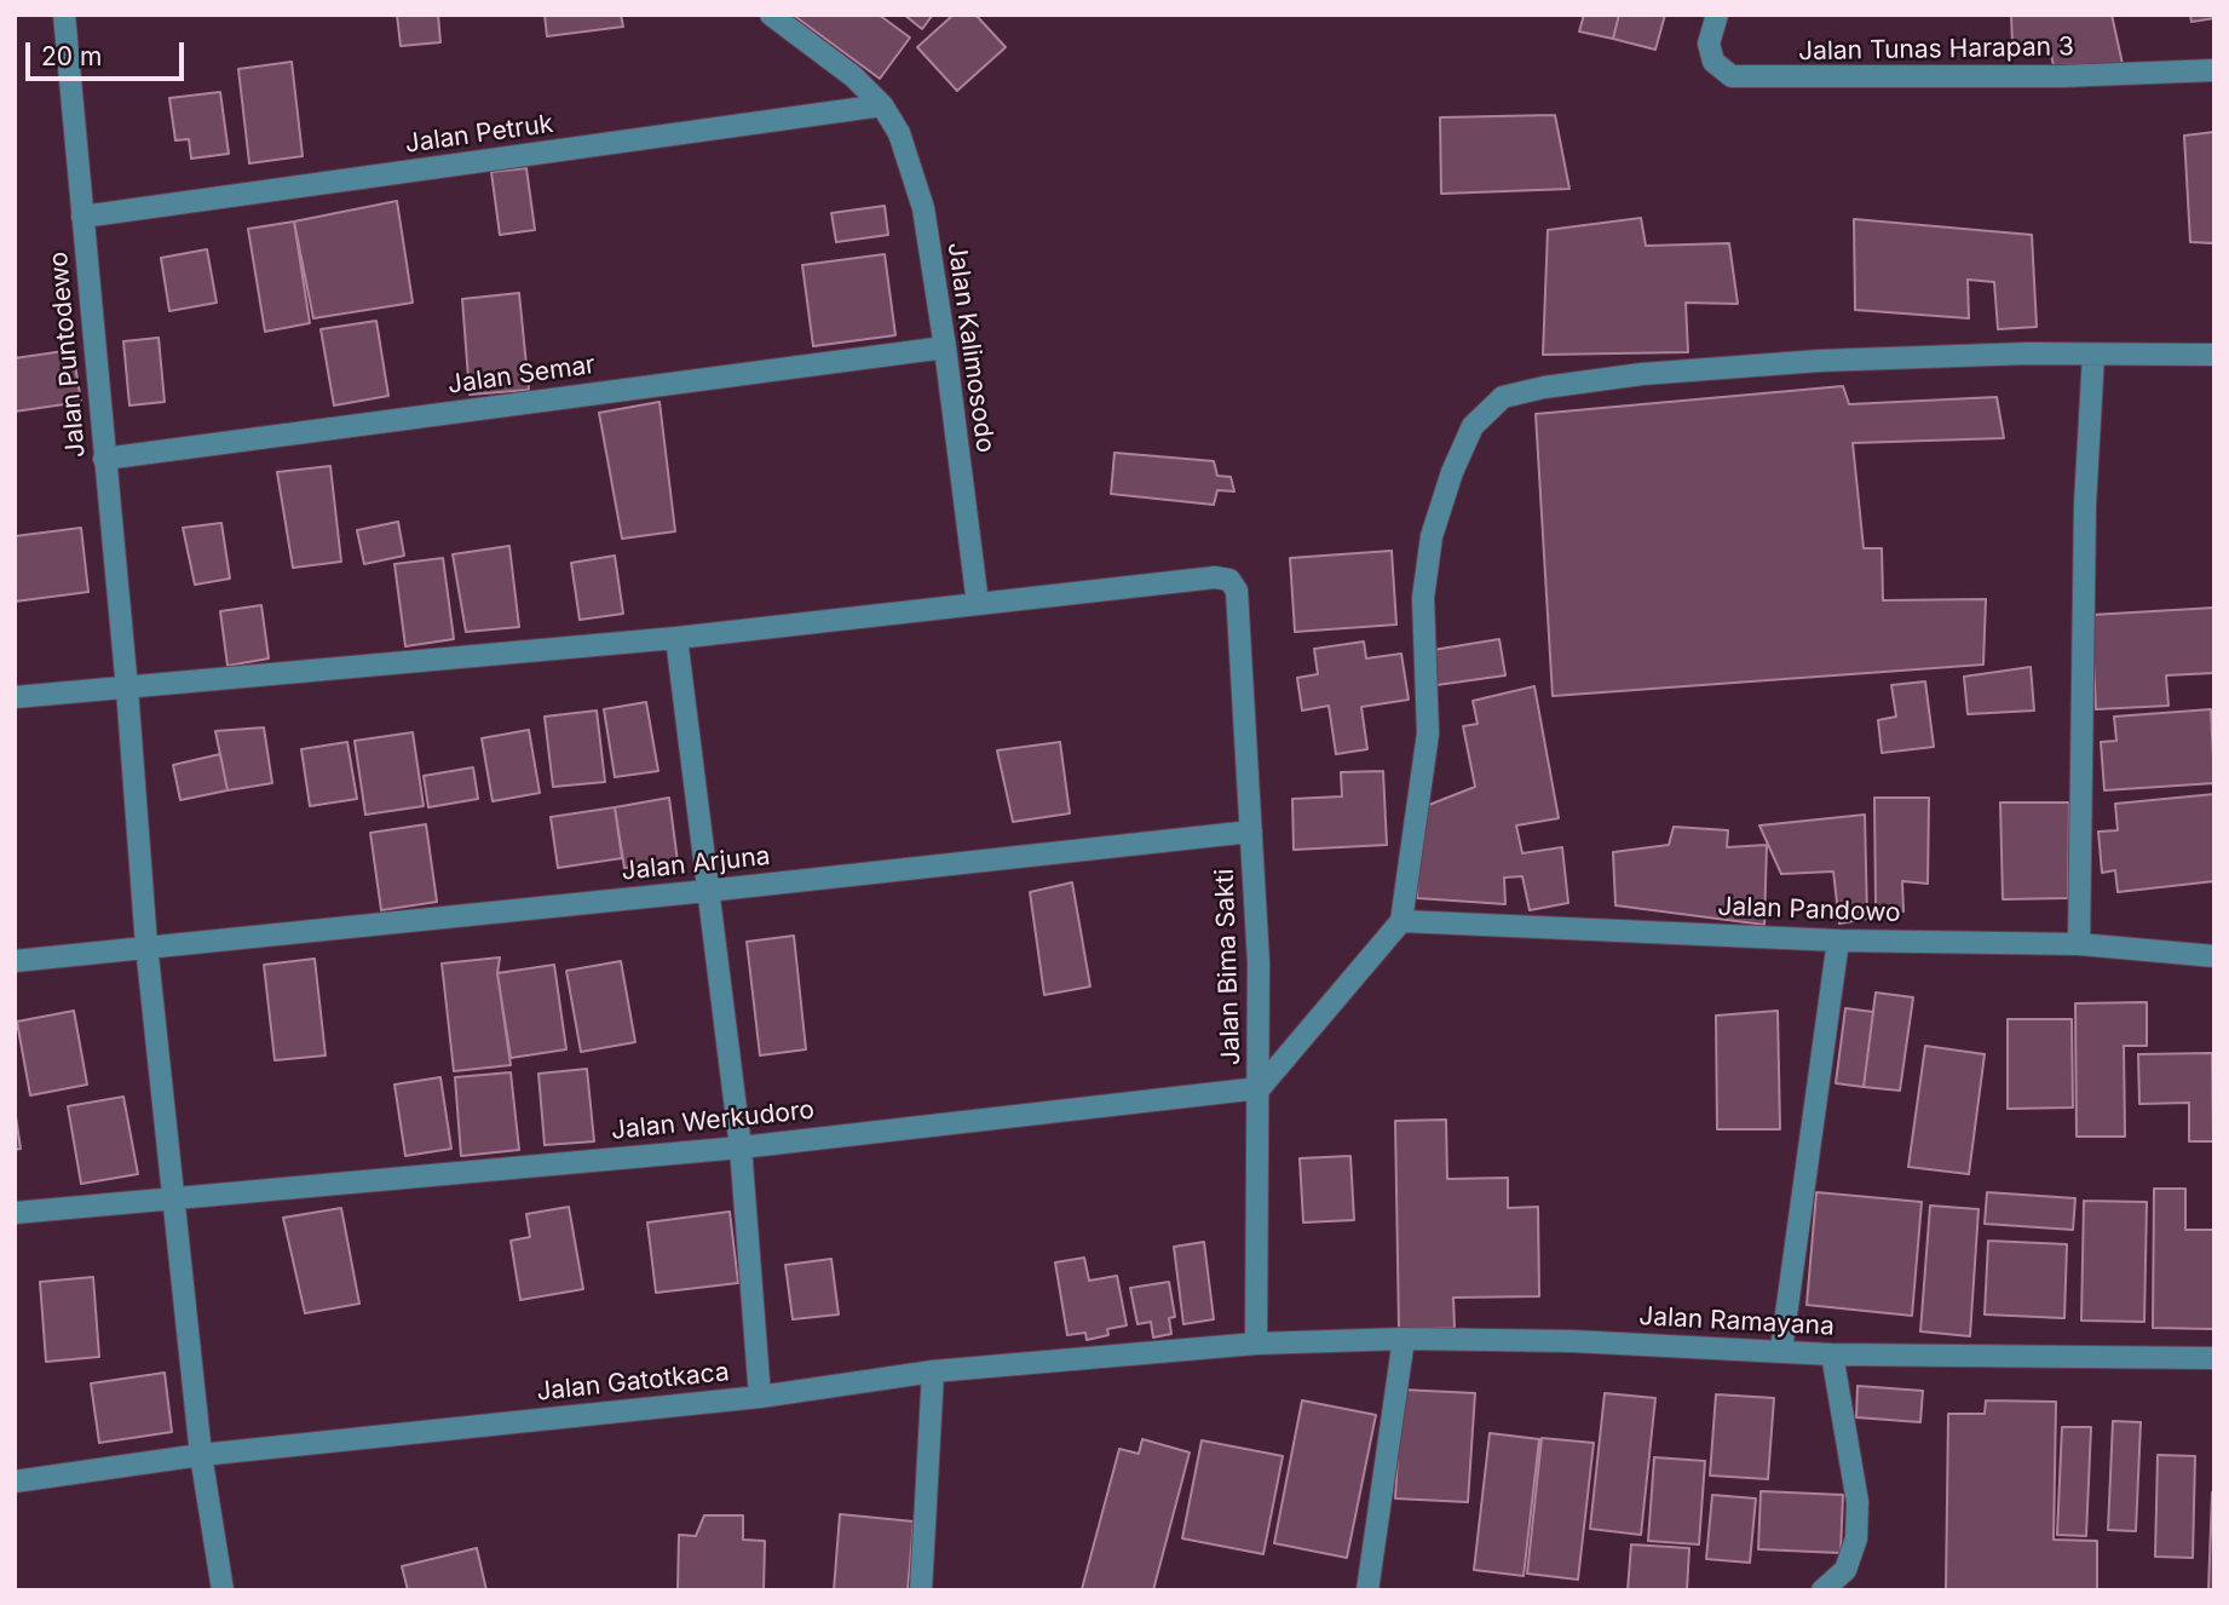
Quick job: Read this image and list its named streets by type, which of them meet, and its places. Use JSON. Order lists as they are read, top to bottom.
{
  "streets": {
    "street": [
      "Jalan Tunas Harapan 3",
      "Jalan Petruk",
      "Jalan Kalimosodo",
      "Jalan Puntodewo",
      "Jalan Semar",
      "Jalan Arjuna",
      "Jalan Pandowo",
      "Jalan Bima Sakti",
      "Jalan Werkudoro",
      "Jalan Ramayana",
      "Jalan Gatotkaca"
    ]
  },
  "crossings": [
    ["Jalan Petruk", "Jalan Kalimosodo"],
    ["Jalan Petruk", "Jalan Puntodewo"],
    ["Jalan Kalimosodo", "Jalan Semar"],
    ["Jalan Kalimosodo", "Jalan Bima Sakti"],
    ["Jalan Puntodewo", "Jalan Semar"],
    ["Jalan Puntodewo", "Jalan Arjuna"],
    ["Jalan Puntodewo", "Jalan Werkudoro"],
    ["Jalan Puntodewo", "Jalan Gatotkaca"],
    ["Jalan Arjuna", "Jalan Bima Sakti"],
    ["Jalan Bima Sakti", "Jalan Werkudoro"],
    ["Jalan Bima Sakti", "Jalan Ramayana"],
    ["Jalan Bima Sakti", "Jalan Gatotkaca"],
    ["Jalan Ramayana", "Jalan Gatotkaca"]
  ],
  "scale_bar": "20 m"
}
